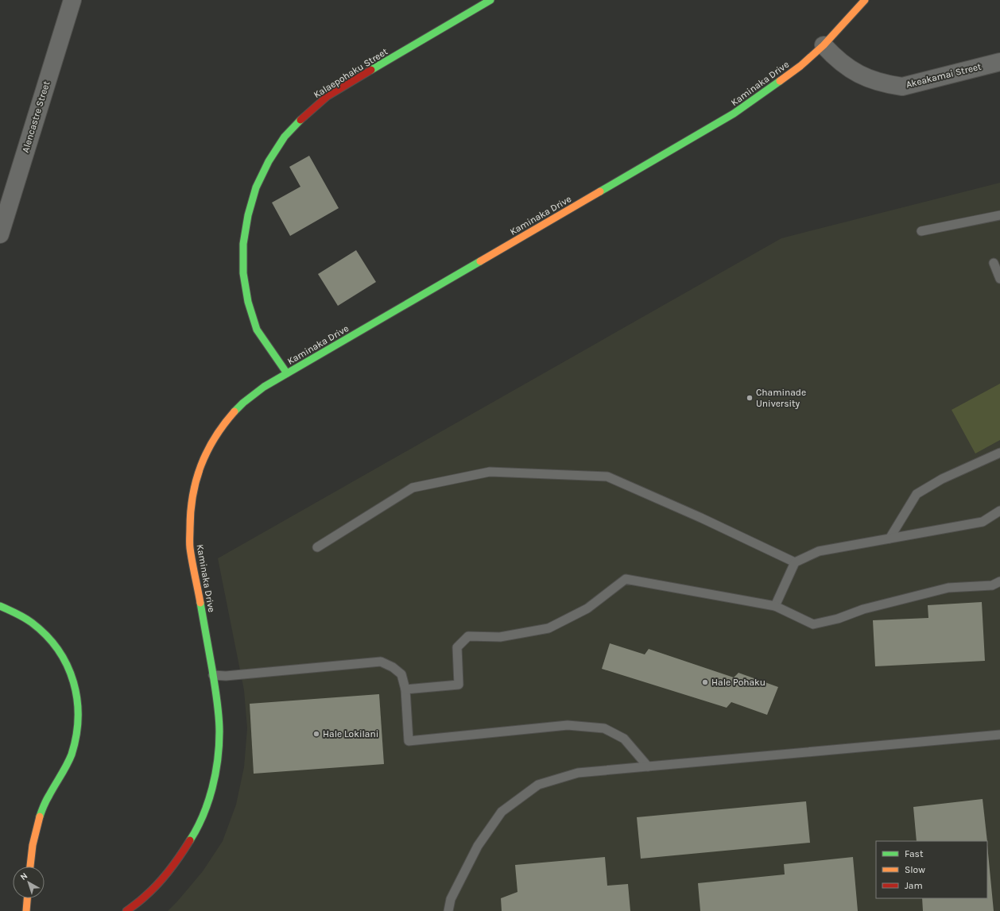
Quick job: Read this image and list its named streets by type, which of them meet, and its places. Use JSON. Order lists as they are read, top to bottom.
{
  "streets": {
    "street": [
      "Kalaepohaku Street",
      "Akeakamai Street",
      "Kaminaka Drive",
      "Alencastre Street"
    ]
  },
  "crossings": [
    ["Kalaepohaku Street", "Kaminaka Drive"],
    ["Akeakamai Street", "Kaminaka Drive"]
  ],
  "places": ["Chaminade University", "Hale Pohaku", "Hale Lokilani"],
  "legend": ["Fast", "Slow", "Jam"],
  "north": "top left"
}
